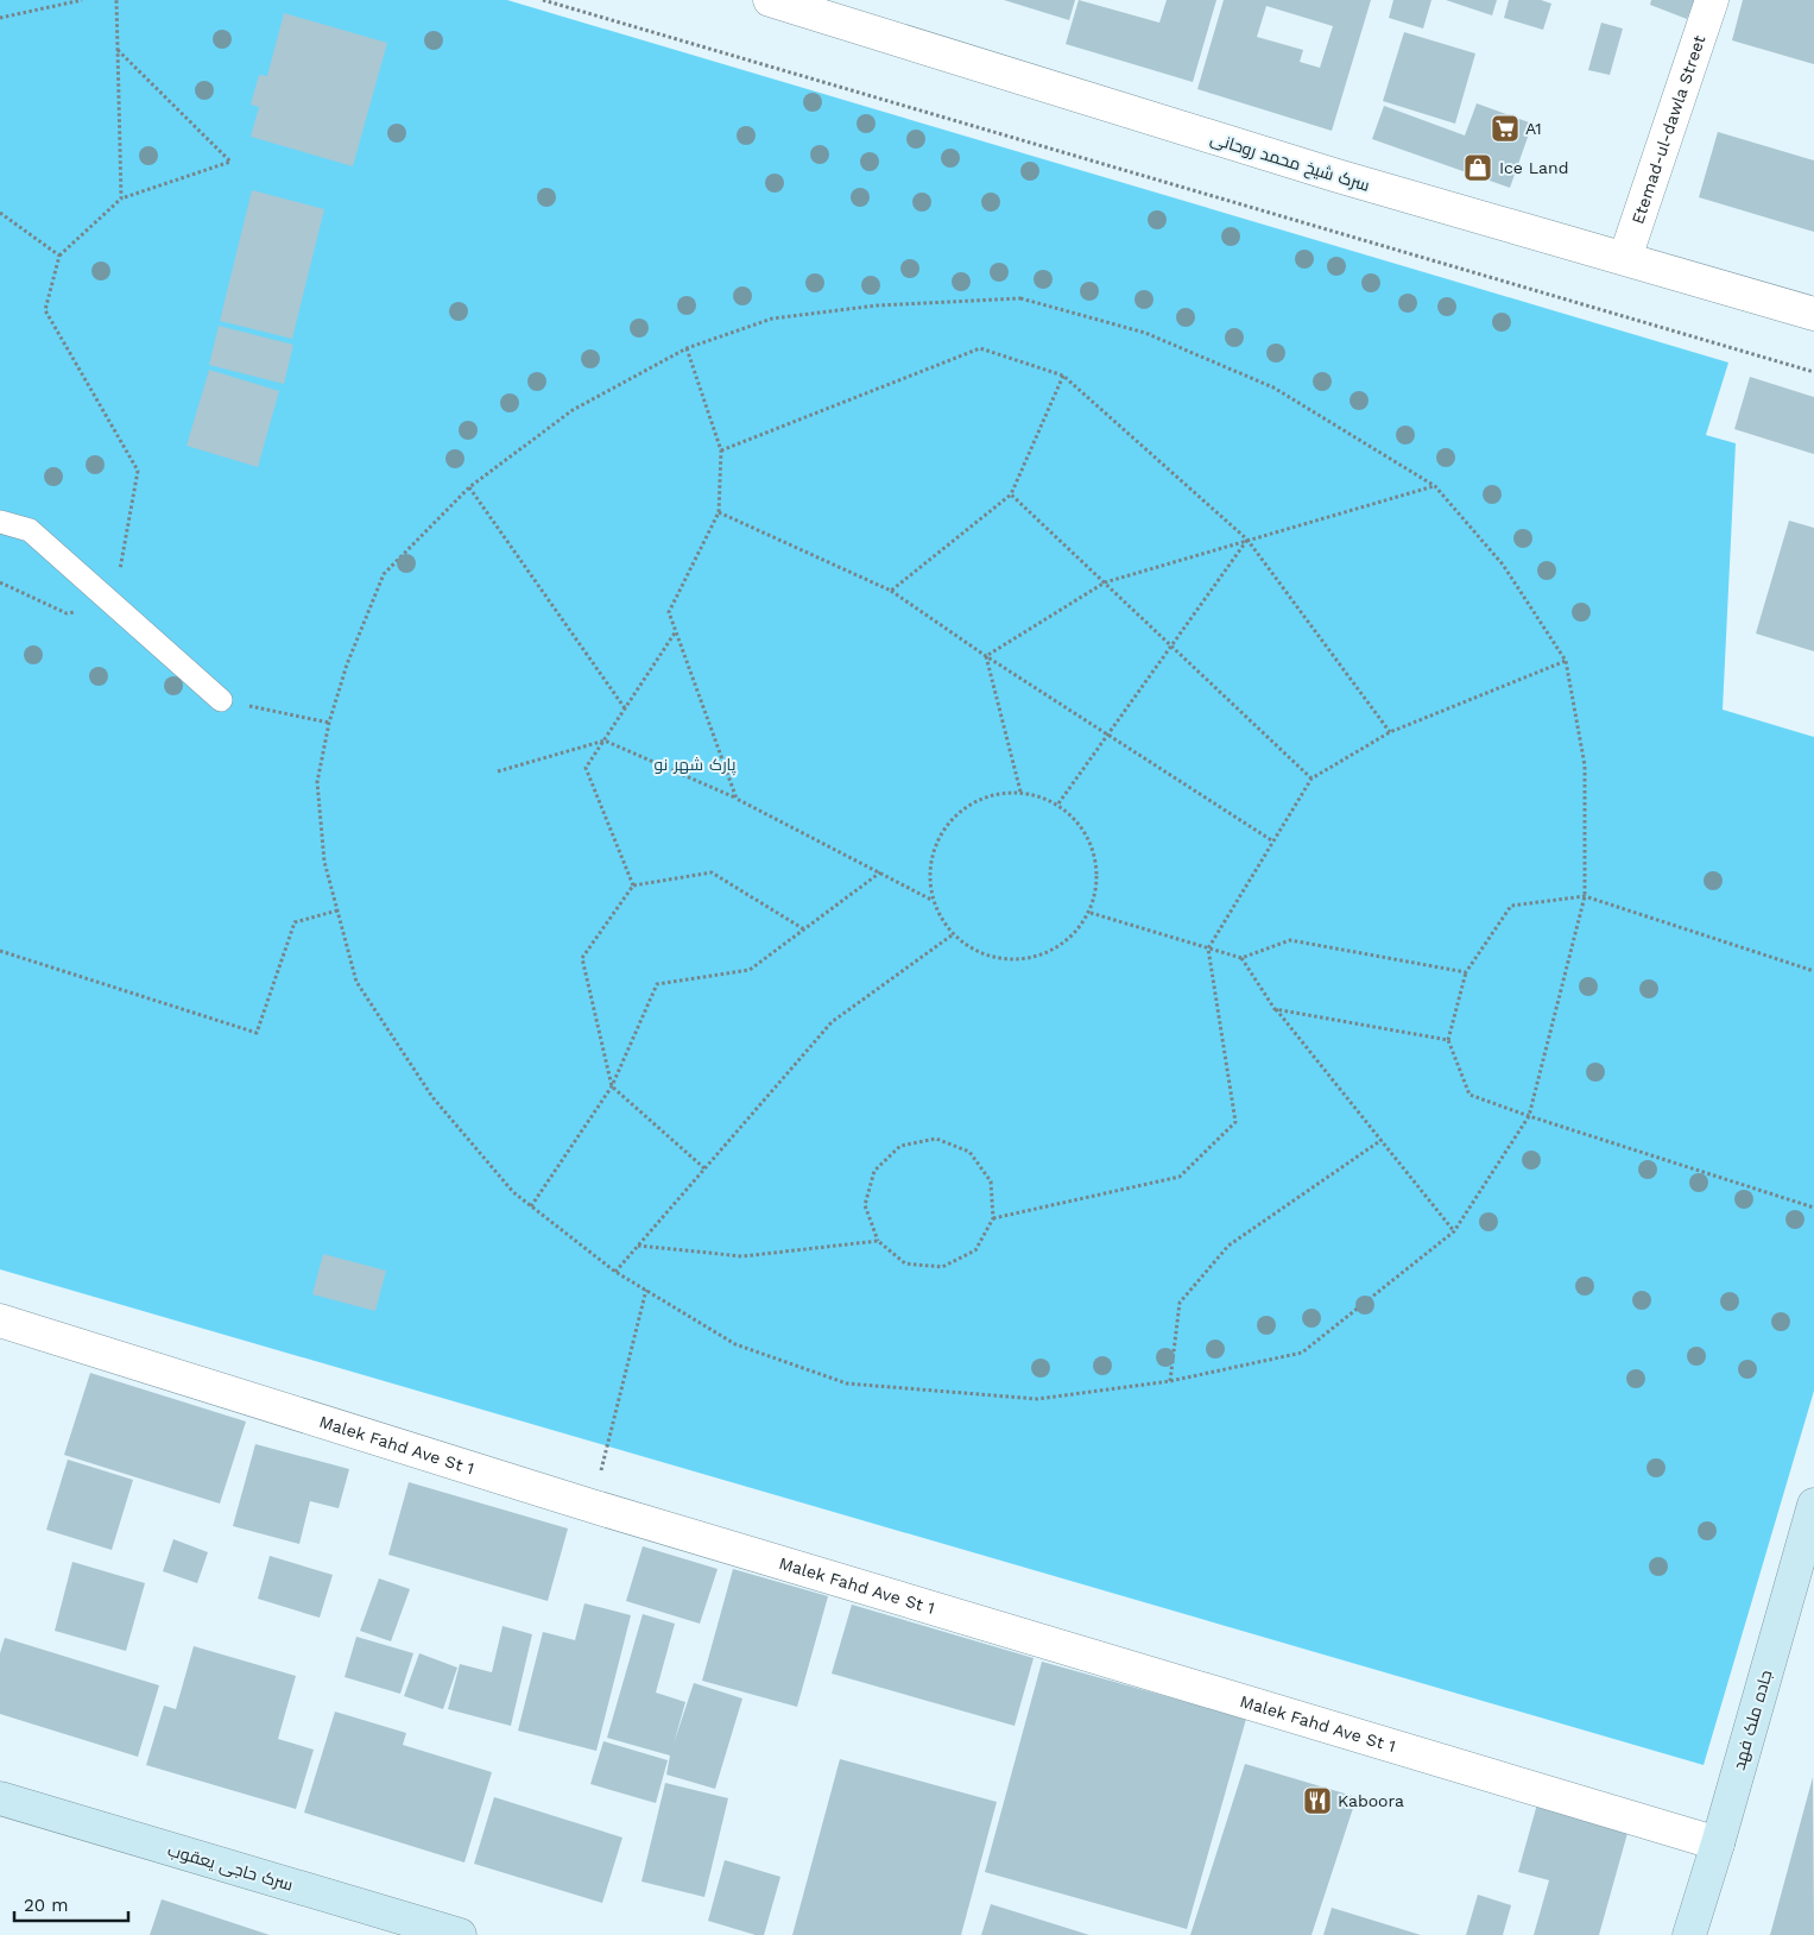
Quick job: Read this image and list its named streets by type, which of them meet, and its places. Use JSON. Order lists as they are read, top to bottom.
{
  "streets": {
    "main road": ["جاده ملک فهد", "سرک حاجی یعقوب"],
    "street": ["Etemad-ul-dawla Street", "سرک شیخ محمد روحانی", "Malek Fahd Ave St 1"]
  },
  "crossings": [
    ["Etemad-ul-dawla Street", "سرک شیخ محمد روحانی"],
    ["Malek Fahd Ave St 1", "جاده ملک فهد"]
  ],
  "parks": ["پارک شهر نو"],
  "places": {
    "supermarket": ["A1"],
    "shop": ["Ice Land"],
    "restaurant": ["Kaboora"]
  },
  "scale_bar": "20 m"
}
